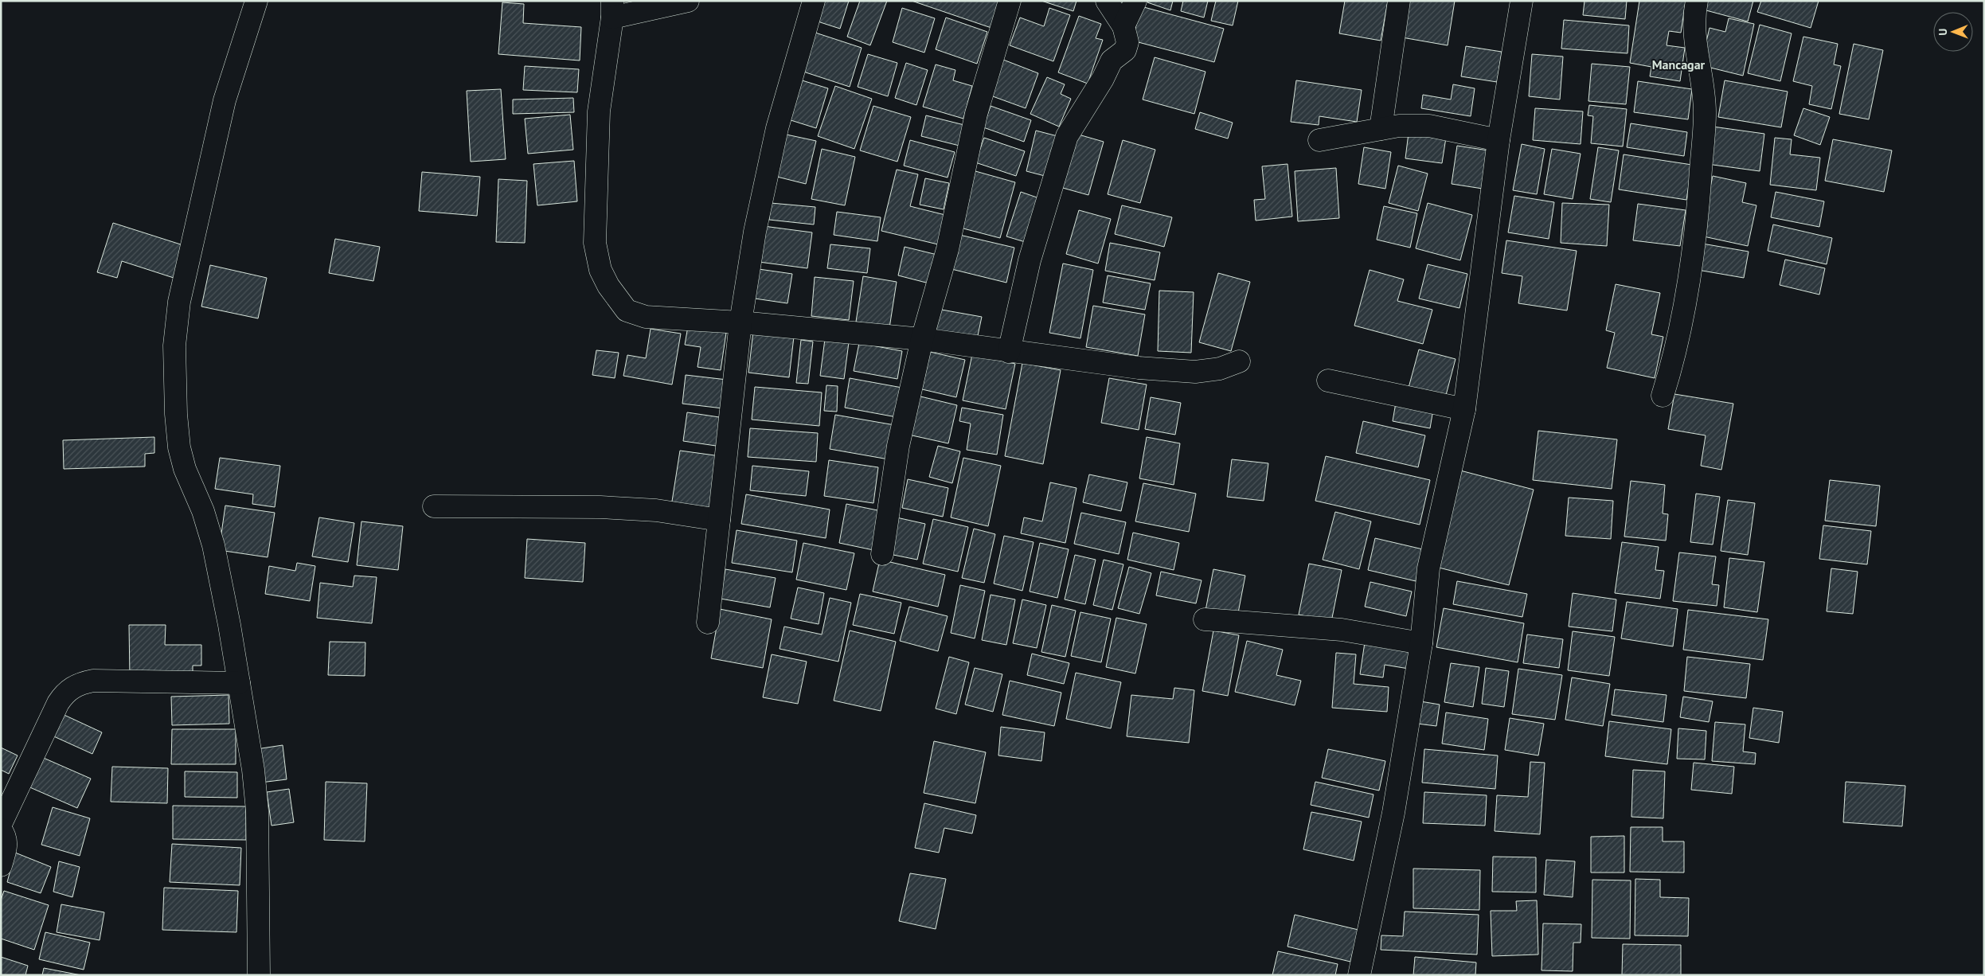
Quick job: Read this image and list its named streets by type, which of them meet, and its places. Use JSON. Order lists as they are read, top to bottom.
{
  "districts": ["Mancagar"],
  "north": "left"
}
